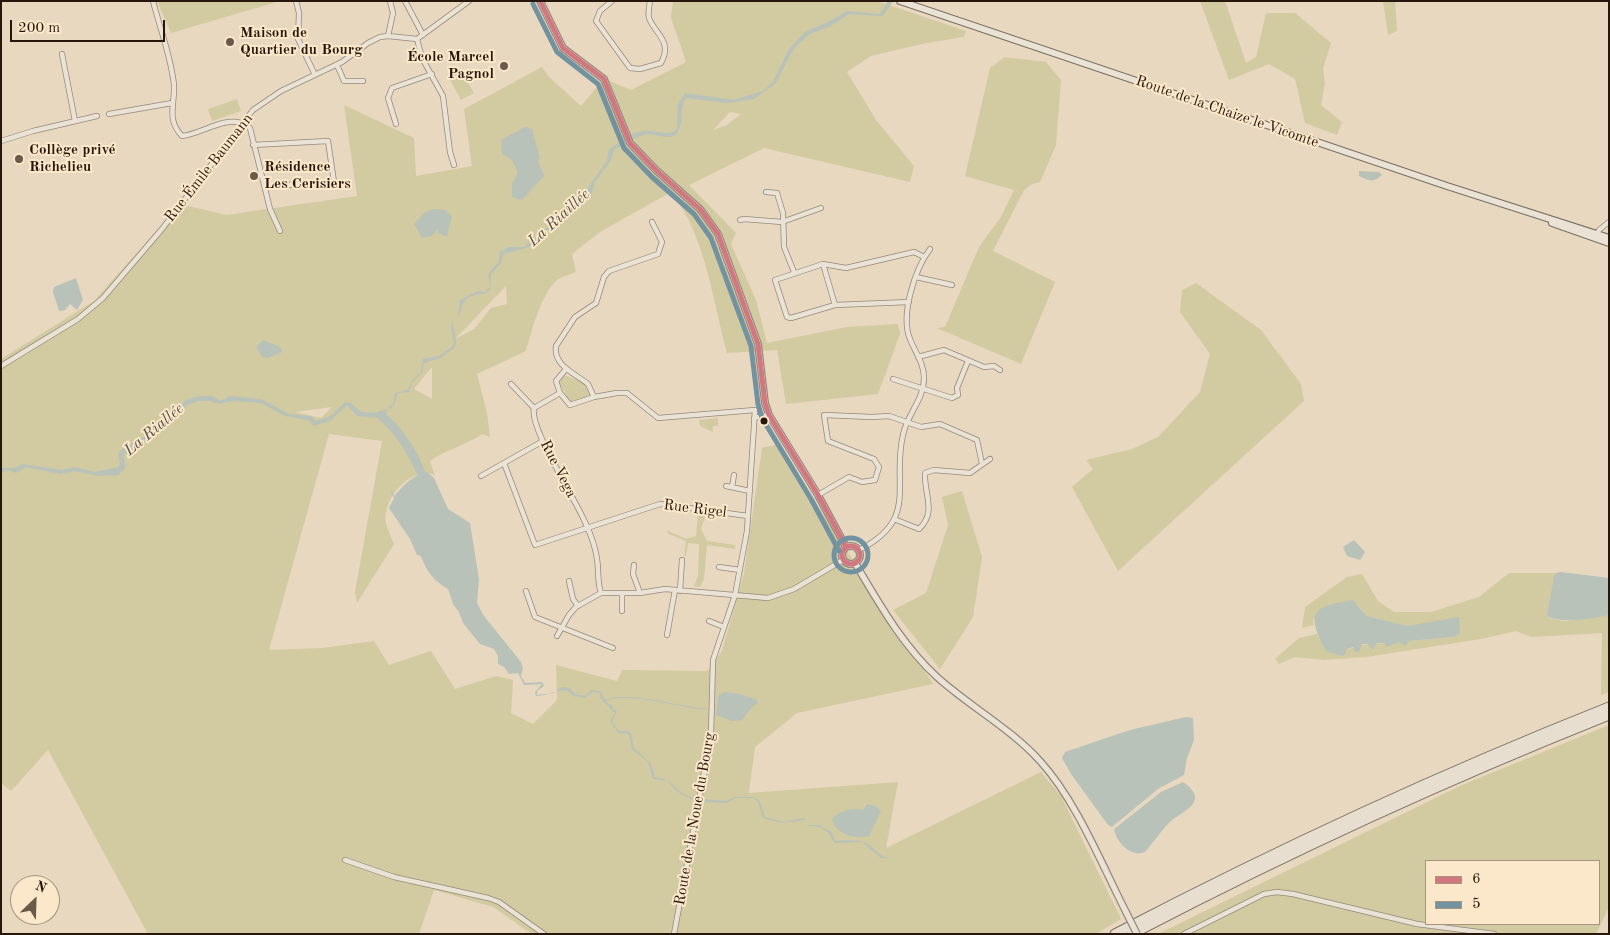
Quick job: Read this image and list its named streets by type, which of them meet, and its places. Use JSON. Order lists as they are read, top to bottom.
{
  "streets": {
    "main road": ["Route de la Chaize le Vicomte"],
    "street": [
      "Rue Émile Baumann",
      "Rue Vega",
      "Rue Rigel",
      "Route de la Noue du Bourg"
    ]
  },
  "crossings": [
    ["Rue Vega", "Rue Rigel"],
    ["Rue Rigel", "Route de la Noue du Bourg"]
  ],
  "water": ["La Riaillée", "La Riallée"],
  "places": [
    "Maison de Quartier du Bourg",
    "École Marcel Pagnol",
    "Collège privé Richelieu",
    "Résidence Les Cerisiers"
  ],
  "lines": ["transit line 6", "transit line 5"],
  "legend": ["6", "5"],
  "scale_bar": "200 m",
  "north": "top right"
}
